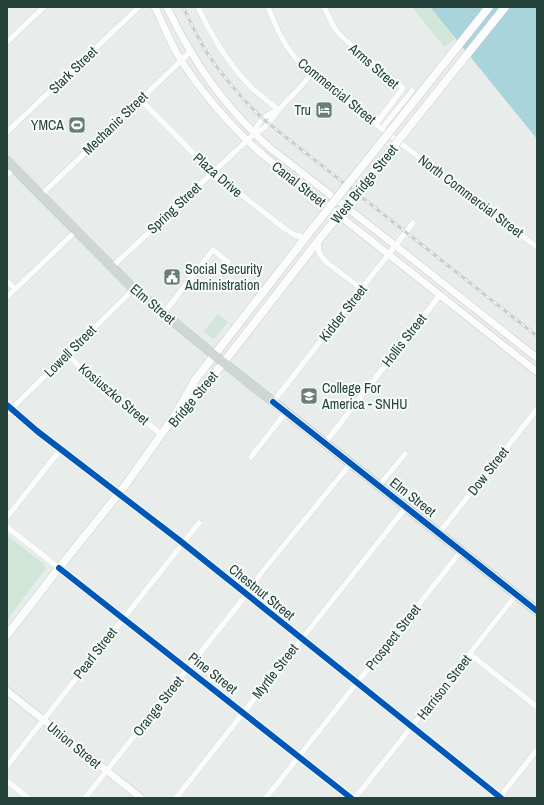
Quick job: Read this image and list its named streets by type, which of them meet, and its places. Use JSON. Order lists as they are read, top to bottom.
{
  "streets": {
    "main road": ["West Bridge Street", "Elm Street", "Bridge Street"],
    "street": [
      "Arms Street",
      "Stark Street",
      "Commercial Street",
      "Mechanic Street",
      "Plaza Drive",
      "Canal Street",
      "North Commercial Street",
      "Spring Street",
      "Kidder Street",
      "Hollis Street",
      "Lowell Street",
      "Kosiuszko Street",
      "Dow Street",
      "Chestnut Street",
      "Prospect Street",
      "Pearl Street",
      "Myrtle Street",
      "Pine Street",
      "Harrison Street",
      "Orange Street",
      "Union Street"
    ]
  },
  "crossings": [
    ["Arms Street", "Commercial Street"],
    ["Commercial Street", "North Commercial Street"],
    ["Commercial Street", "Spring Street"],
    ["Mechanic Street", "Plaza Drive"],
    ["Mechanic Street", "Canal Street"],
    ["Mechanic Street", "Elm Street"],
    ["Plaza Drive", "West Bridge Street"],
    ["Plaza Drive", "Spring Street"],
    ["Canal Street", "Spring Street"],
    ["Canal Street", "Kidder Street"],
    ["Canal Street", "Hollis Street"],
    ["West Bridge Street", "Elm Street"],
    ["West Bridge Street", "Bridge Street"],
    ["Spring Street", "Elm Street"],
    ["Elm Street", "Kidder Street"],
    ["Elm Street", "Hollis Street"],
    ["Elm Street", "Lowell Street"],
    ["Elm Street", "Bridge Street"],
    ["Elm Street", "Dow Street"],
    ["Elm Street", "Prospect Street"],
    ["Elm Street", "Myrtle Street"],
    ["Elm Street", "Harrison Street"],
    ["Elm Street", "Orange Street"],
    ["Lowell Street", "Kosiuszko Street"],
    ["Lowell Street", "Chestnut Street"],
    ["Kosiuszko Street", "Bridge Street"],
    ["Bridge Street", "Chestnut Street"],
    ["Bridge Street", "Pine Street"],
    ["Chestnut Street", "Prospect Street"],
    ["Chestnut Street", "Pearl Street"],
    ["Chestnut Street", "Myrtle Street"],
    ["Chestnut Street", "Harrison Street"],
    ["Chestnut Street", "Orange Street"],
    ["Prospect Street", "Pine Street"],
    ["Pearl Street", "Pine Street"],
    ["Pearl Street", "Union Street"],
    ["Myrtle Street", "Pine Street"],
    ["Pine Street", "Orange Street"],
    ["Orange Street", "Union Street"]
  ],
  "places": {
    "hotel": ["Tru"],
    "sports": ["YMCA"],
    "public building": ["Social Security Administration"],
    "school or university": ["College For America - SNHU"]
  }
}
